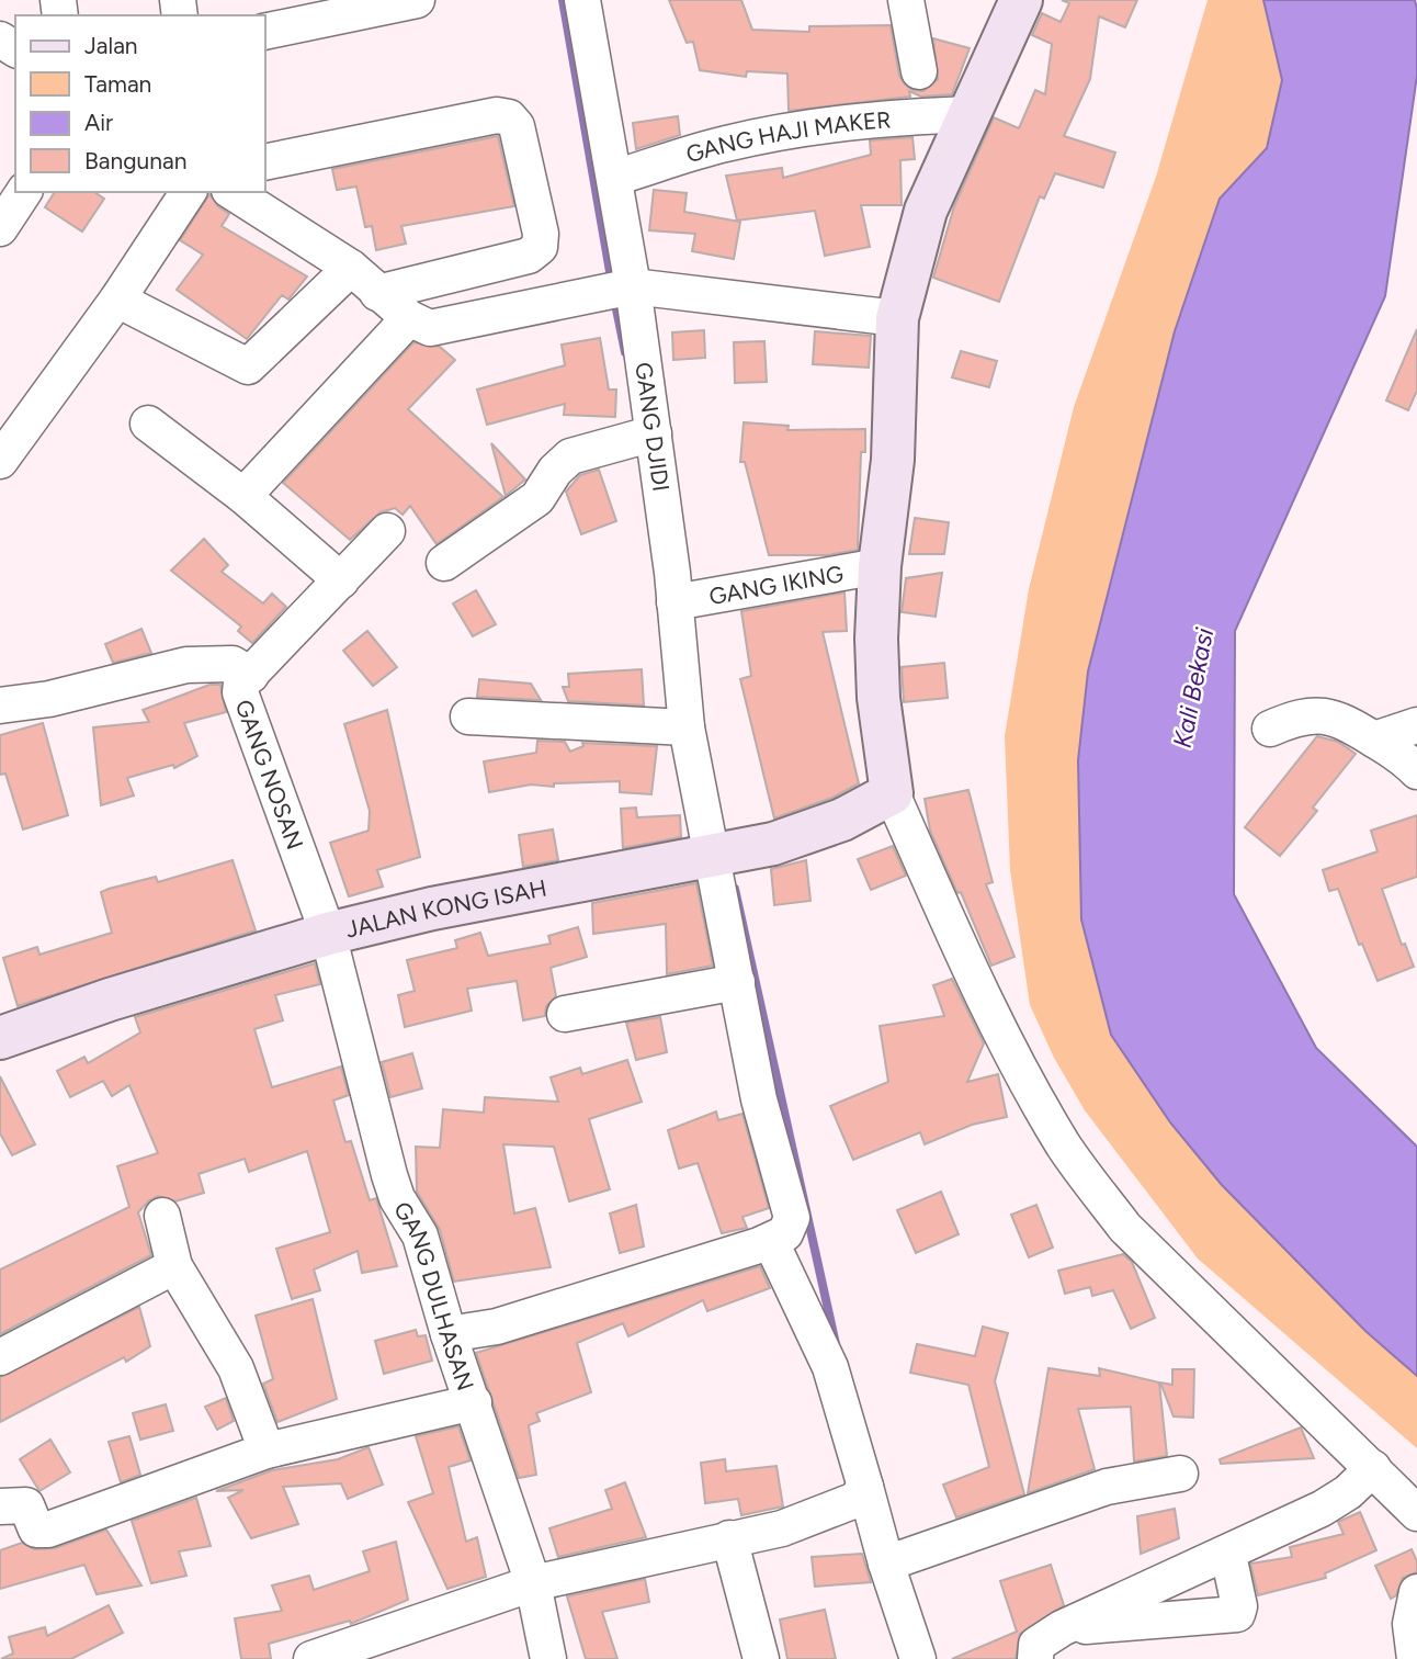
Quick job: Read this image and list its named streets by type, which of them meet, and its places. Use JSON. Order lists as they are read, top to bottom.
{
  "streets": {
    "street": [
      "GANG HAJI MAKER",
      "GANG DJIDI",
      "GANG IKING",
      "GANG NOSAN",
      "JALAN KONG ISAH",
      "GANG DULHASAN"
    ]
  },
  "crossings": [
    ["GANG HAJI MAKER", "GANG DJIDI"],
    ["GANG DJIDI", "GANG IKING"],
    ["GANG DJIDI", "JALAN KONG ISAH"],
    ["GANG NOSAN", "JALAN KONG ISAH"],
    ["GANG NOSAN", "GANG DULHASAN"],
    ["JALAN KONG ISAH", "GANG DULHASAN"]
  ],
  "water": ["Kali Bekasi"],
  "legend": [
    "Jalan",
    "Taman",
    "Air",
    "Bangunan"
  ]
}
